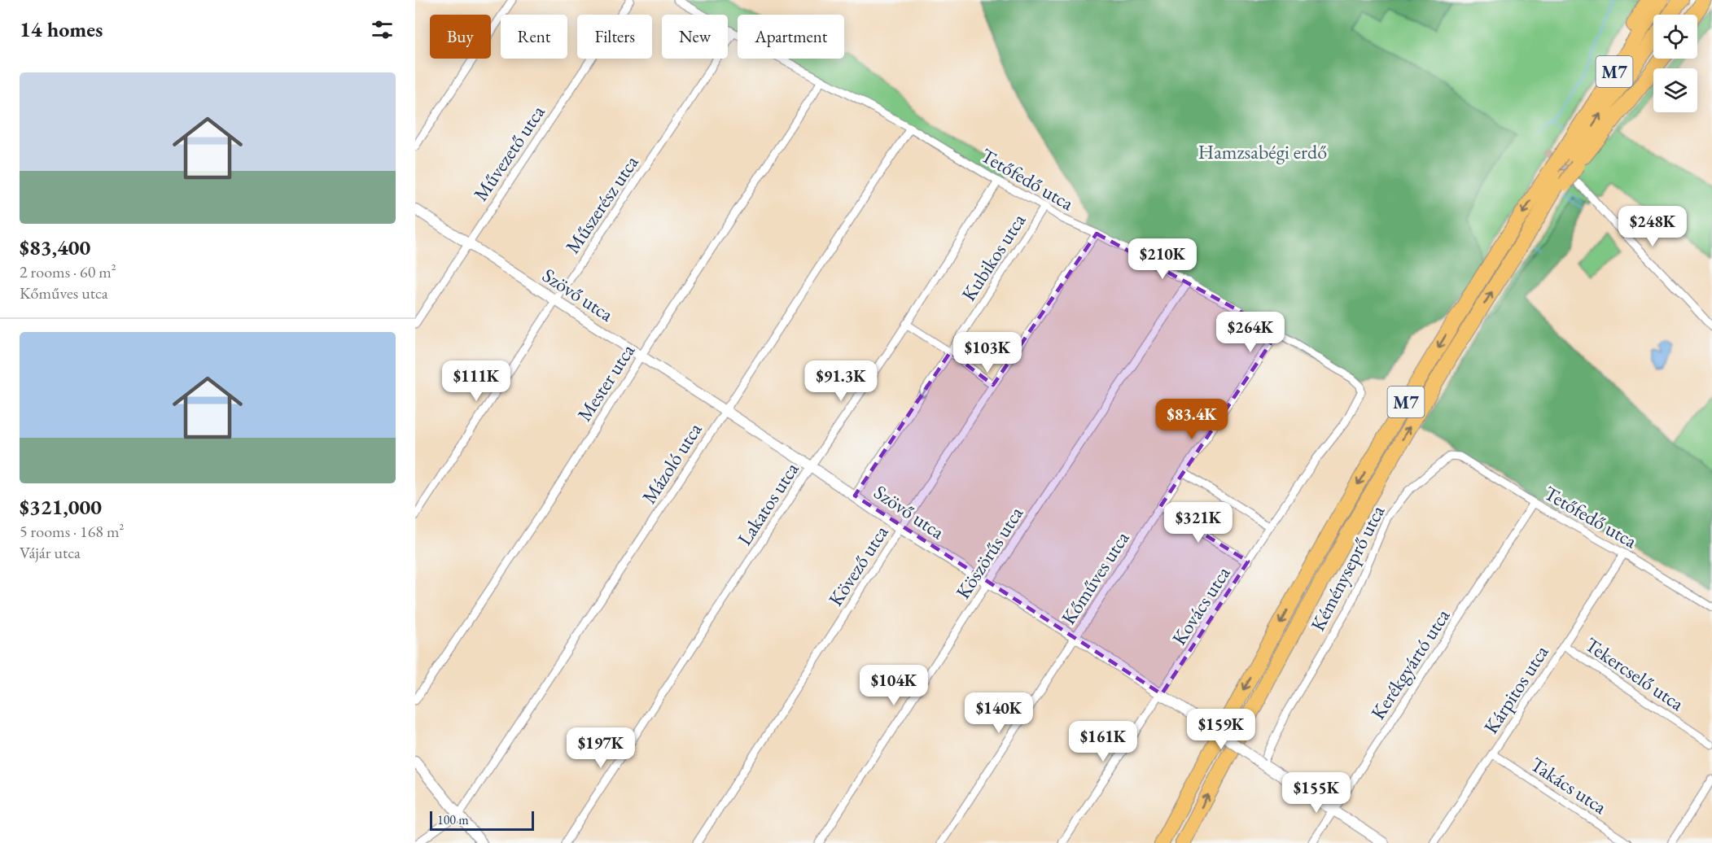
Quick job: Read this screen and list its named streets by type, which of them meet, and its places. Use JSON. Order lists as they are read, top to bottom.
{
  "streets": {
    "highway": ["M7"],
    "street": [
      "Művezető utca",
      "Tetőfedő utca",
      "Műszerész utca",
      "Kubikos utca",
      "Szövő utca",
      "Mester utca",
      "Mázoló utca",
      "Lakatos utca",
      "Köszörűs utca",
      "Kövező utca",
      "Kéményseprő utca",
      "Kőműves utca",
      "Kovács utca",
      "Kerékgyártó utca",
      "Tekercselő utca",
      "Kárpitos utca",
      "Takács utca"
    ]
  },
  "crossings": [
    ["Művezető utca", "Szövő utca"],
    ["Tetőfedő utca", "Műszerész utca"],
    ["Tetőfedő utca", "Kubikos utca"],
    ["Tetőfedő utca", "Mester utca"],
    ["Tetőfedő utca", "Mázoló utca"],
    ["Tetőfedő utca", "Lakatos utca"],
    ["Tetőfedő utca", "Köszörűs utca"],
    ["Tetőfedő utca", "Kövező utca"],
    ["Tetőfedő utca", "Kéményseprő utca"],
    ["Tetőfedő utca", "Kőműves utca"],
    ["Tetőfedő utca", "Kovács utca"],
    ["Tetőfedő utca", "Kerékgyártó utca"],
    ["Tetőfedő utca", "Kárpitos utca"],
    ["Műszerész utca", "Szövő utca"],
    ["Kubikos utca", "Szövő utca"],
    ["Szövő utca", "Mester utca"],
    ["Szövő utca", "Mázoló utca"],
    ["Szövő utca", "Lakatos utca"],
    ["Szövő utca", "Köszörűs utca"],
    ["Szövő utca", "Kövező utca"],
    ["Szövő utca", "Kéményseprő utca"],
    ["Szövő utca", "Kőműves utca"],
    ["Szövő utca", "Kovács utca"],
    ["Szövő utca", "Kerékgyártó utca"],
    ["Tekercselő utca", "Kárpitos utca"],
    ["Kárpitos utca", "Takács utca"]
  ],
  "one_way": ["Kubikos utca"],
  "parks": ["Hamzsabégi erdő"],
  "scale_bar": "100 m",
  "page": {
    "heading": "14 homes",
    "chip": [
      "Buy",
      "Rent",
      "Filters",
      "New",
      "Apartment"
    ],
    "list": [
      {
        "name": "$83,400",
        "note": "2 rooms · 60 m² · Kőműves utca"
      },
      {
        "name": "$321,000",
        "note": "5 rooms · 168 m² · Vájár utca"
      }
    ],
    "price": [
      "$248K",
      "$210K",
      "$264K",
      "$103K",
      "$111K",
      "$91.3K",
      "$83.4K",
      "$321K",
      "$104K",
      "$140K",
      "$159K",
      "$161K",
      "$197K",
      "$155K"
    ],
    "scale": "100 m"
  }
}
